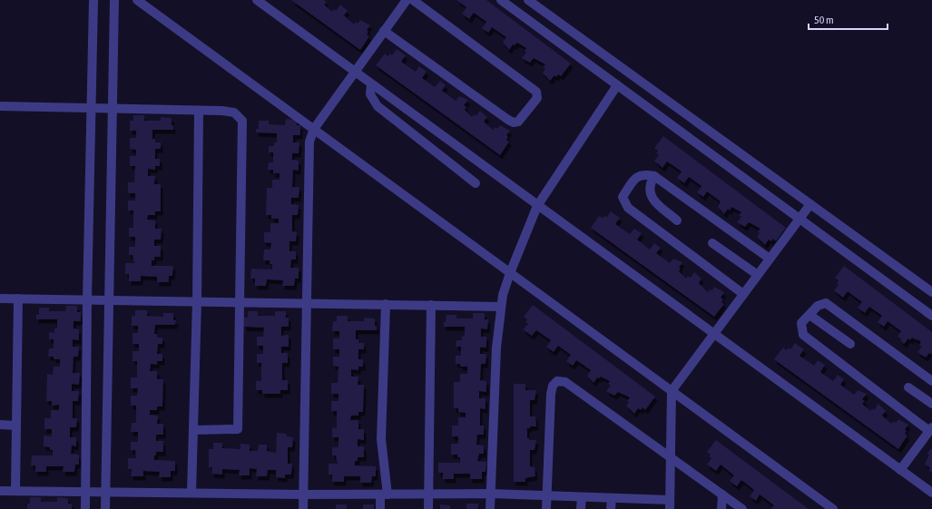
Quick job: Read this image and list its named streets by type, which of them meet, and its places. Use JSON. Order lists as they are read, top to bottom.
{
  "scale_bar": "50 m"
}
